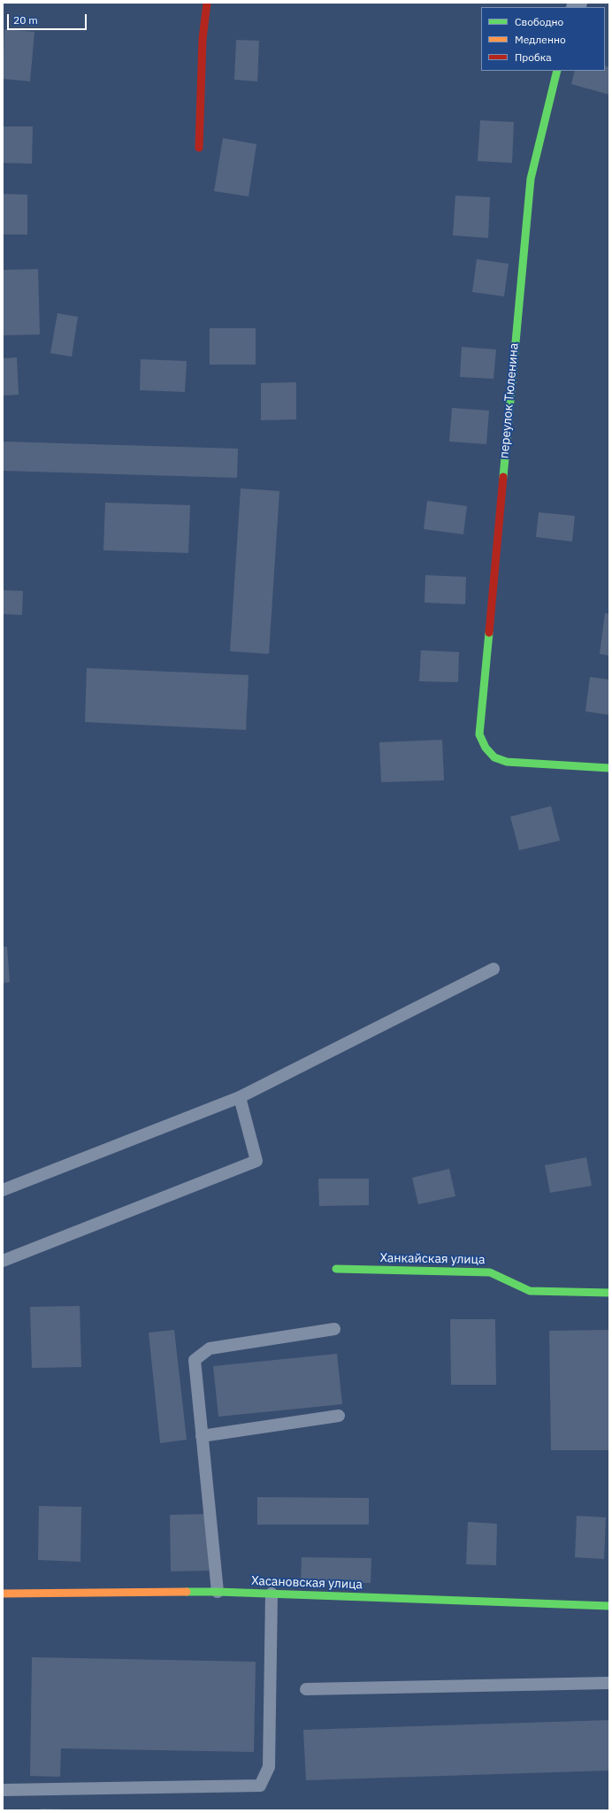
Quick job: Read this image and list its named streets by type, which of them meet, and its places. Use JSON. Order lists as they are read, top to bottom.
{
  "streets": {
    "street": ["переулок Тюленина", "Ханкайская улица", "Хасановская улица"]
  },
  "legend": ["Свободно", "Медленно", "Пробка"],
  "scale_bar": "20 m"
}
